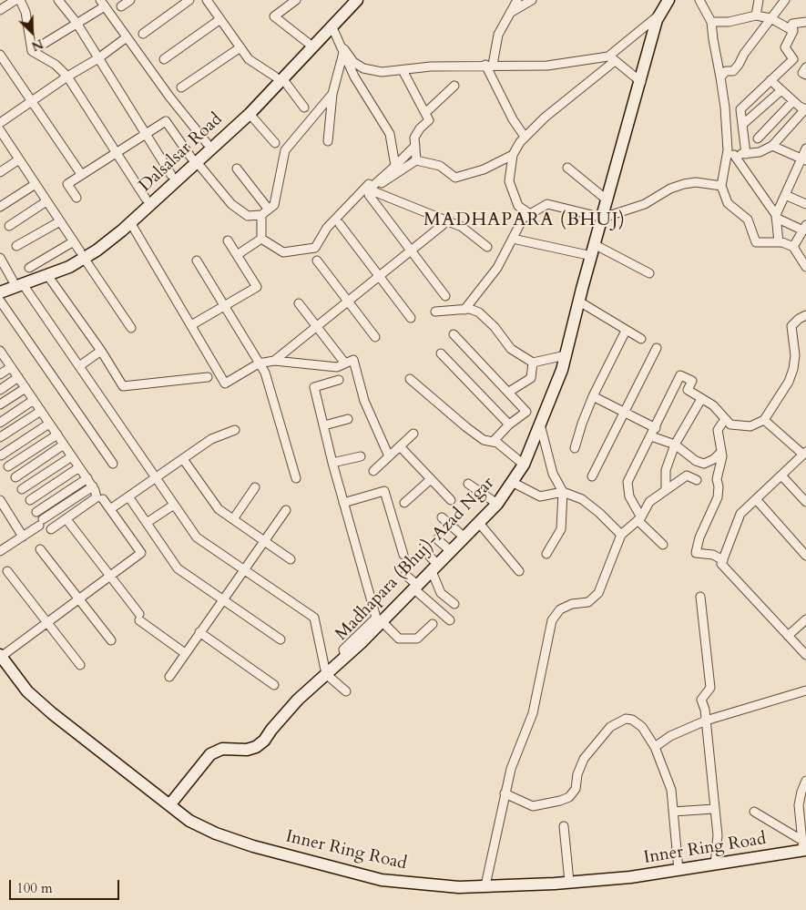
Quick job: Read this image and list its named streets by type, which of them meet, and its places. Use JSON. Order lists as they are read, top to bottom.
{
  "streets": {
    "street": ["Dalsalsar Road", "Madhapara (Bhuj)-Azad Ngar", "Inner Ring Road"]
  },
  "crossings": [
    ["Madhapara (Bhuj)-Azad Ngar", "Inner Ring Road"]
  ],
  "districts": ["MADHAPARA (BHUJ)"],
  "scale_bar": "100 m",
  "north": "bottom right"
}
